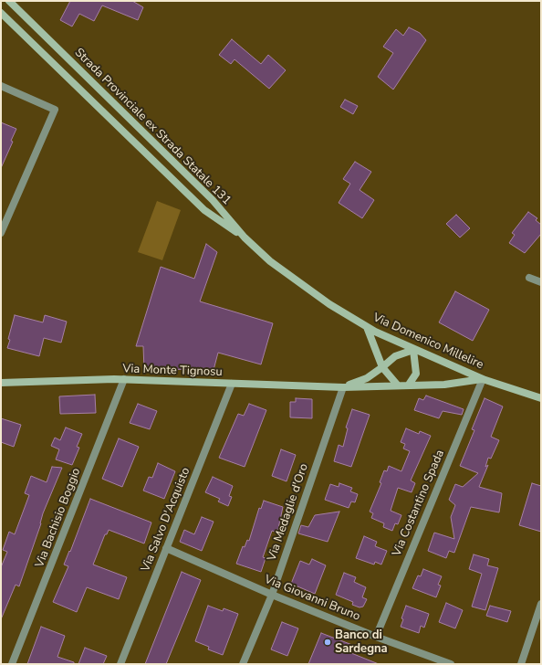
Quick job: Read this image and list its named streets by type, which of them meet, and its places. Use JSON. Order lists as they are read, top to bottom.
{
  "streets": {
    "main road": ["Strada Provinciale ex Strada Statale 131", "Via Domenico Millelire", "Via Monte Tignosu"],
    "street": [
      "Via Costantino Spada",
      "Via Medaglie d'Oro",
      "Via Bachisio Boggio",
      "Via Salvo D'Acquisto",
      "Via Giovanni Bruno"
    ]
  },
  "crossings": [
    ["Strada Provinciale ex Strada Statale 131", "Via Domenico Millelire"],
    ["Via Domenico Millelire", "Via Monte Tignosu"],
    ["Via Domenico Millelire", "Via Costantino Spada"],
    ["Via Monte Tignosu", "Via Costantino Spada"],
    ["Via Monte Tignosu", "Via Medaglie d'Oro"],
    ["Via Monte Tignosu", "Via Bachisio Boggio"],
    ["Via Monte Tignosu", "Via Salvo D'Acquisto"],
    ["Via Costantino Spada", "Via Giovanni Bruno"],
    ["Via Medaglie d'Oro", "Via Giovanni Bruno"],
    ["Via Salvo D'Acquisto", "Via Giovanni Bruno"]
  ],
  "places": ["Banco di Sardegna"]
}
